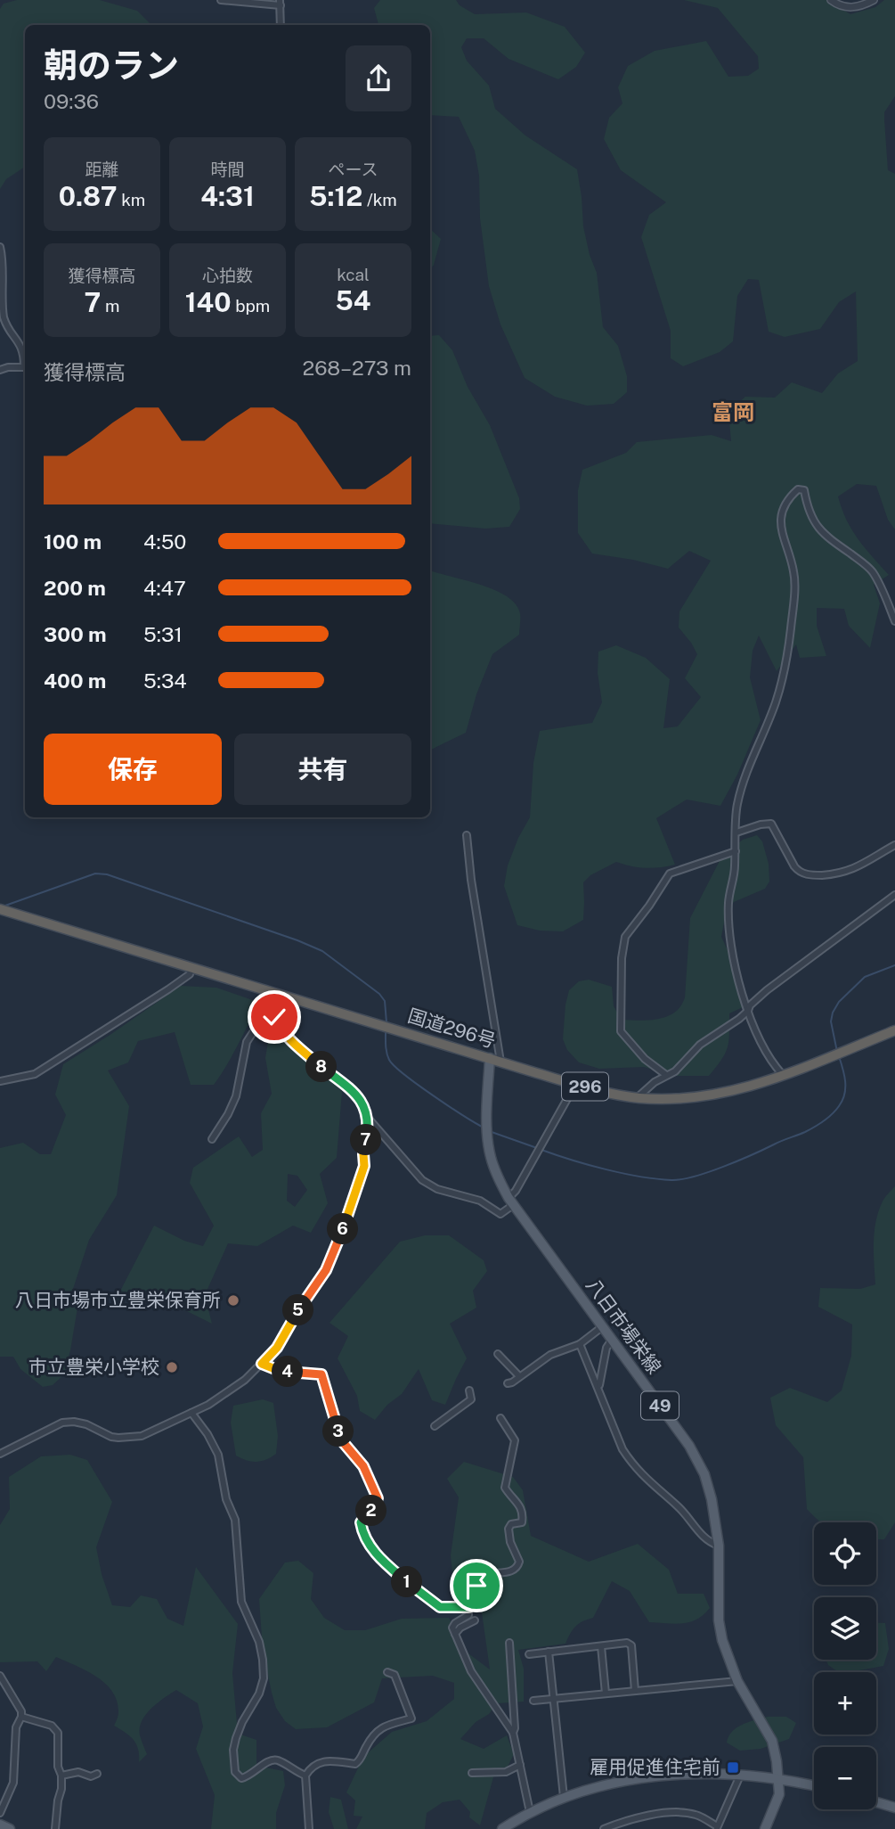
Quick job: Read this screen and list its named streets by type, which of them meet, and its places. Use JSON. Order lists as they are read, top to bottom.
{
  "streets": {
    "highway": ["国道296号", "296"],
    "main road": ["八日市場栄線", "49"]
  },
  "crossings": [
    ["国道296号", "八日市場栄線"]
  ],
  "districts": ["富岡"],
  "places": {
    "other": ["八日市場市立豊栄保育所", "市立豊栄小学校"],
    "transit": ["雇用促進住宅前"]
  },
  "page": {
    "heading": ["朝のラン", "09:36"],
    "stats": [
      ["距離", "0.87 km"],
      ["時間", "4:31"],
      ["ペース", "5:12 /km"],
      ["獲得標高", "7 m"],
      ["心拍数", "140 bpm"],
      ["kcal", "54"]
    ],
    "chart": ["獲得標高", "268–273 m"],
    "list": [
      {
        "name": "100 m",
        "note": "4:50"
      },
      {
        "name": "200 m",
        "note": "4:47"
      },
      {
        "name": "300 m",
        "note": "5:31"
      },
      {
        "name": "400 m",
        "note": "5:34"
      }
    ],
    "buttons": ["保存", "共有"],
    "pins": [
      "8",
      "7",
      "6",
      "5",
      "4",
      "3",
      "2",
      "1"
    ],
    "map_buttons": ["+", "−"]
  }
}
